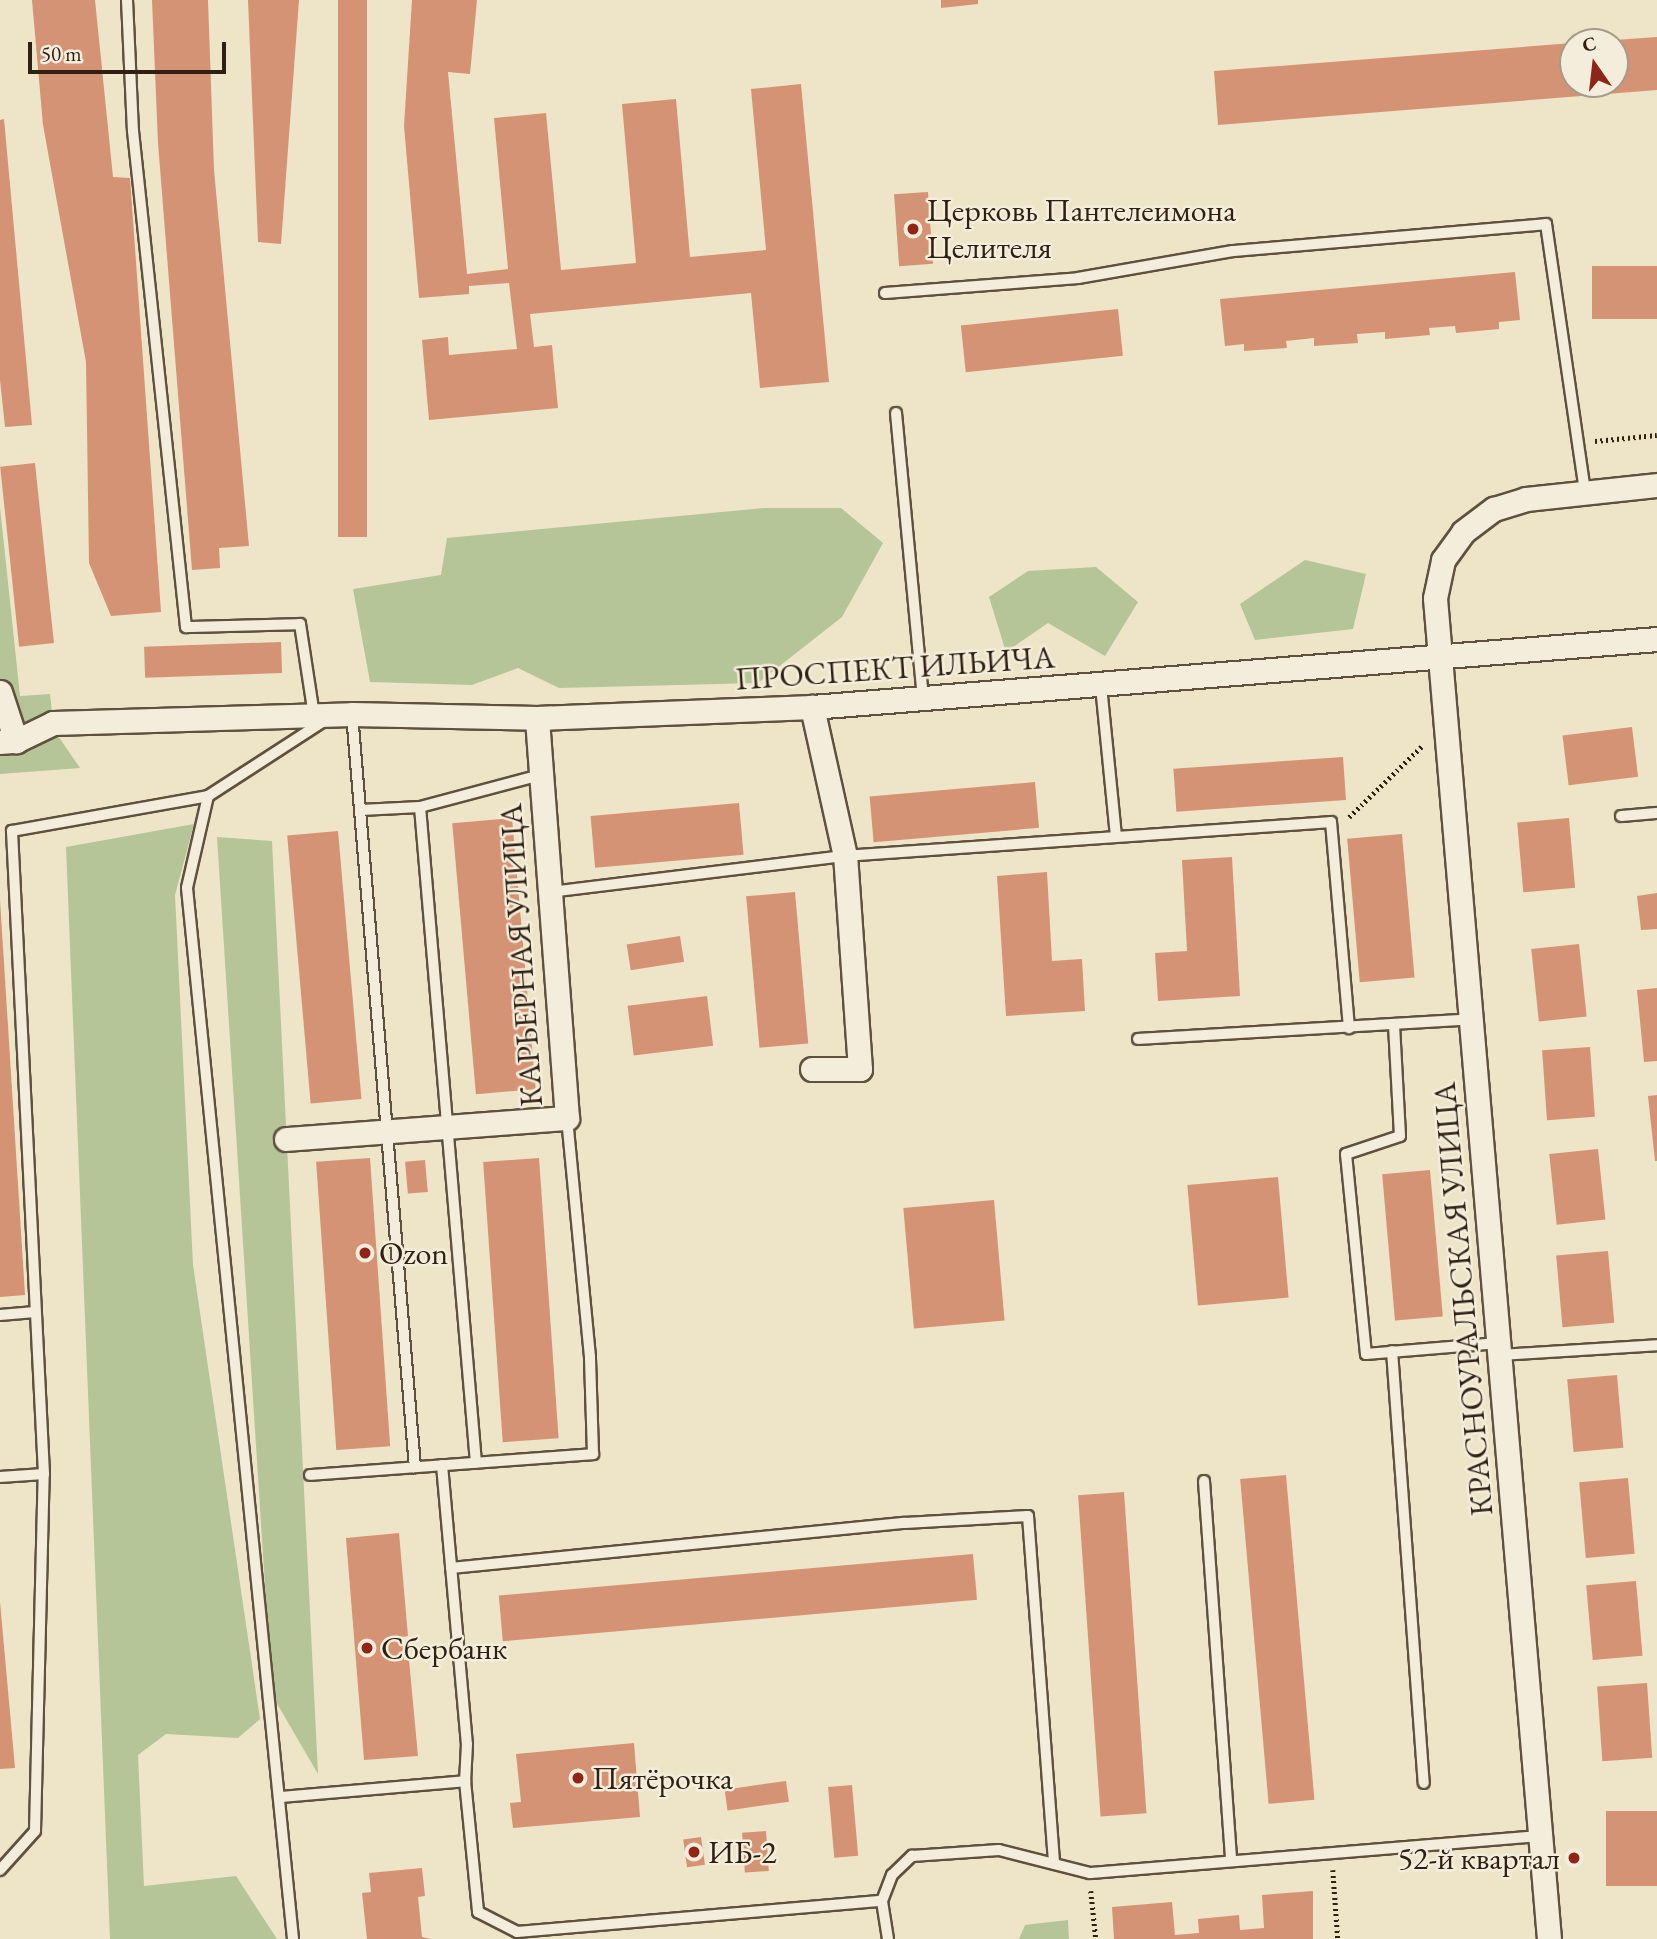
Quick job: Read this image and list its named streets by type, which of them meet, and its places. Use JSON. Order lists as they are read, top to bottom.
{
  "streets": {
    "street": ["ПРОСПЕКТ ИЛЬИЧА", "КАРЬЕРНАЯ УЛИЦА", "КРАСНОУРАЛЬСКАЯ УЛИЦА"]
  },
  "crossings": [
    ["ПРОСПЕКТ ИЛЬИЧА", "КАРЬЕРНАЯ УЛИЦА"],
    ["ПРОСПЕКТ ИЛЬИЧА", "КРАСНОУРАЛЬСКАЯ УЛИЦА"]
  ],
  "places": [
    "Церковь Пантелеимона Целителя",
    "Ozon",
    "Сбербанк",
    "Пятёрочка",
    "ИБ-2",
    "52-й квартал"
  ],
  "scale_bar": "50 m",
  "north": "top"
}
